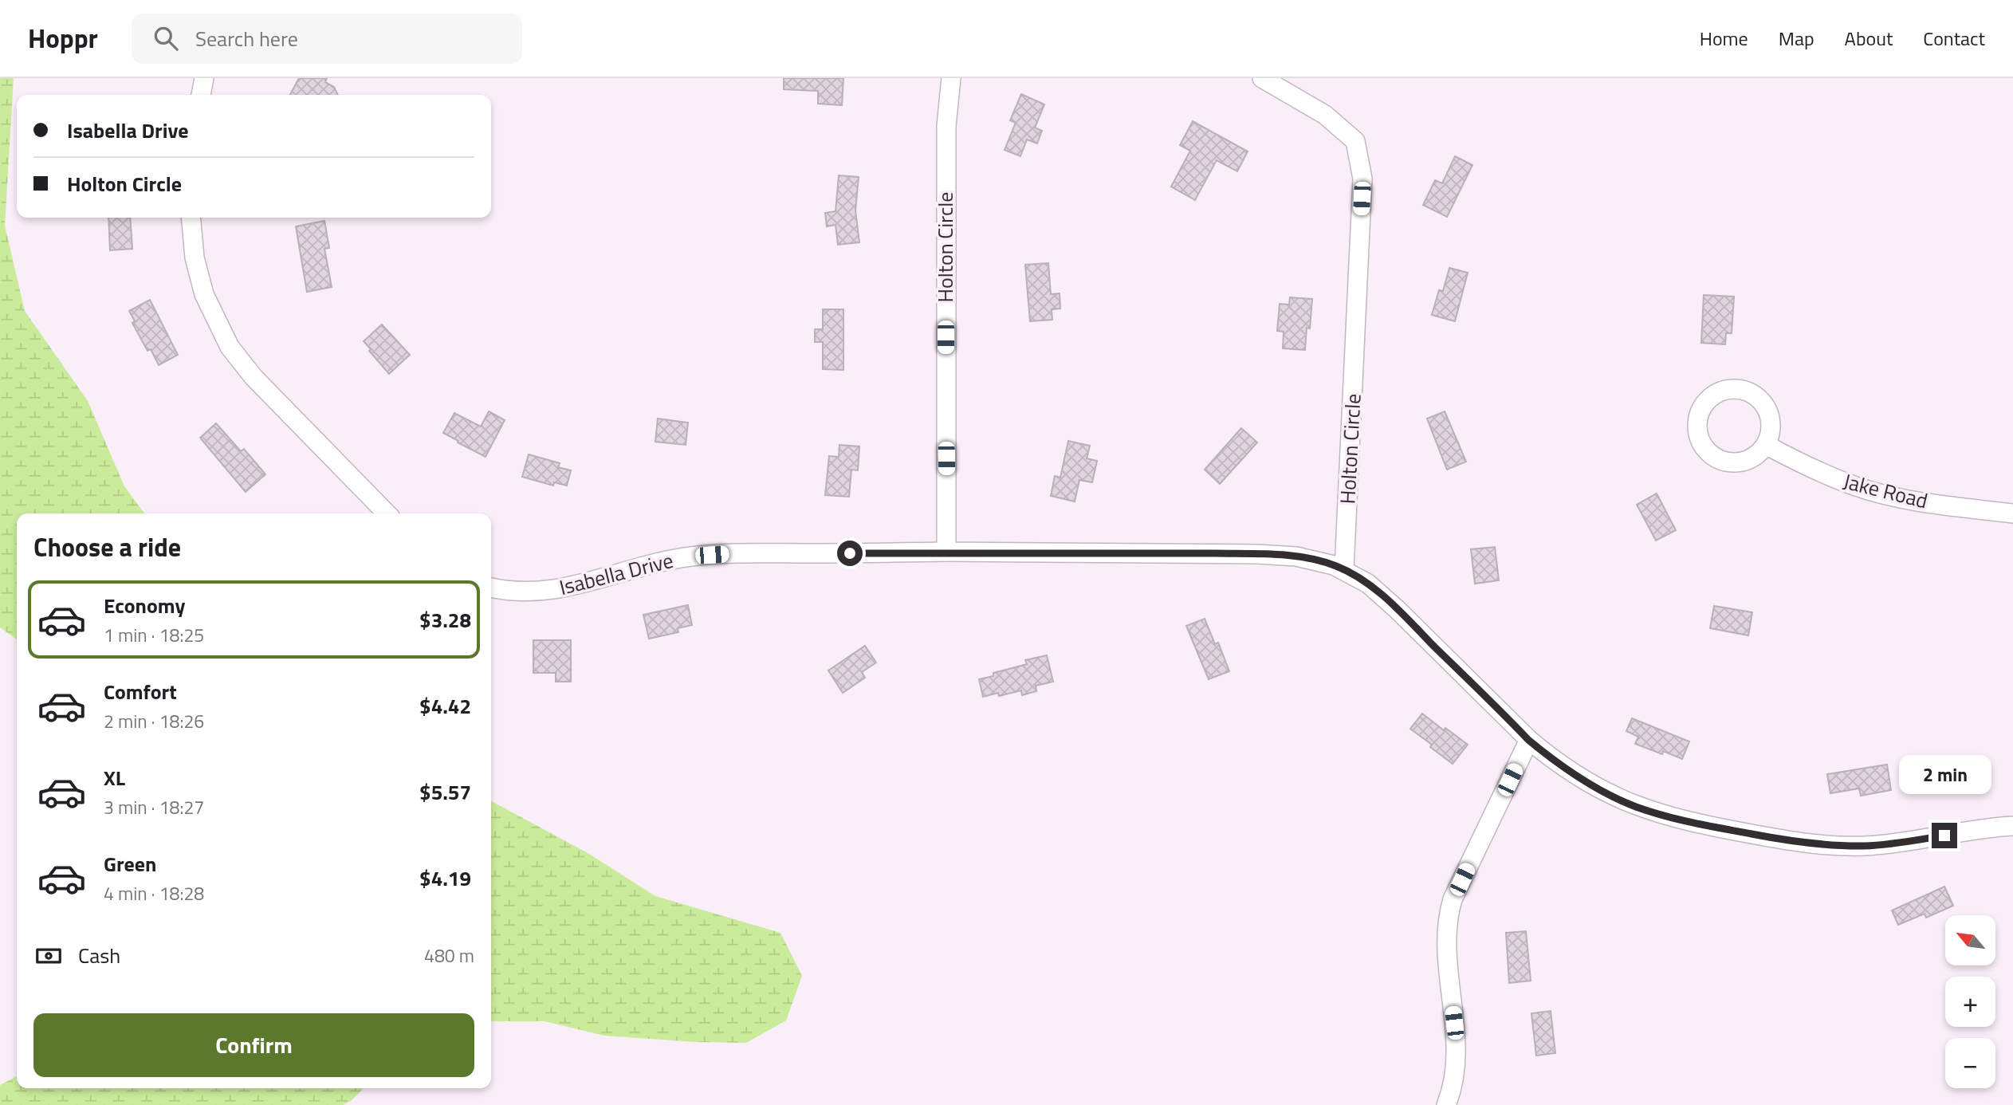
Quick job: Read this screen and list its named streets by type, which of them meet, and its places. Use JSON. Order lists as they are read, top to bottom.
{
  "streets": {
    "street": ["Holton Circle", "Jake Road", "Isabella Drive"]
  },
  "crossings": [
    ["Holton Circle", "Isabella Drive"]
  ],
  "north": "top left",
  "page": {
    "header": "Hoppr",
    "search": "Search here",
    "nav": [
      "Home",
      "Map",
      "About",
      "Contact"
    ],
    "banner": ["Isabella Drive", "Holton Circle"],
    "heading": "Choose a ride",
    "list": [
      {
        "name": "Economy",
        "note": "1 min · 18:25",
        "value": "$3.28"
      },
      {
        "name": "Comfort",
        "note": "2 min · 18:26",
        "value": "$4.42"
      },
      {
        "name": "XL",
        "note": "3 min · 18:27",
        "value": "$5.57"
      },
      {
        "name": "Green",
        "note": "4 min · 18:28",
        "value": "$4.19"
      }
    ],
    "bubble": "2 min",
    "map_buttons": ["+", "−"],
    "pay": ["Cash", "480 m"],
    "buttons": "Confirm"
  }
}
